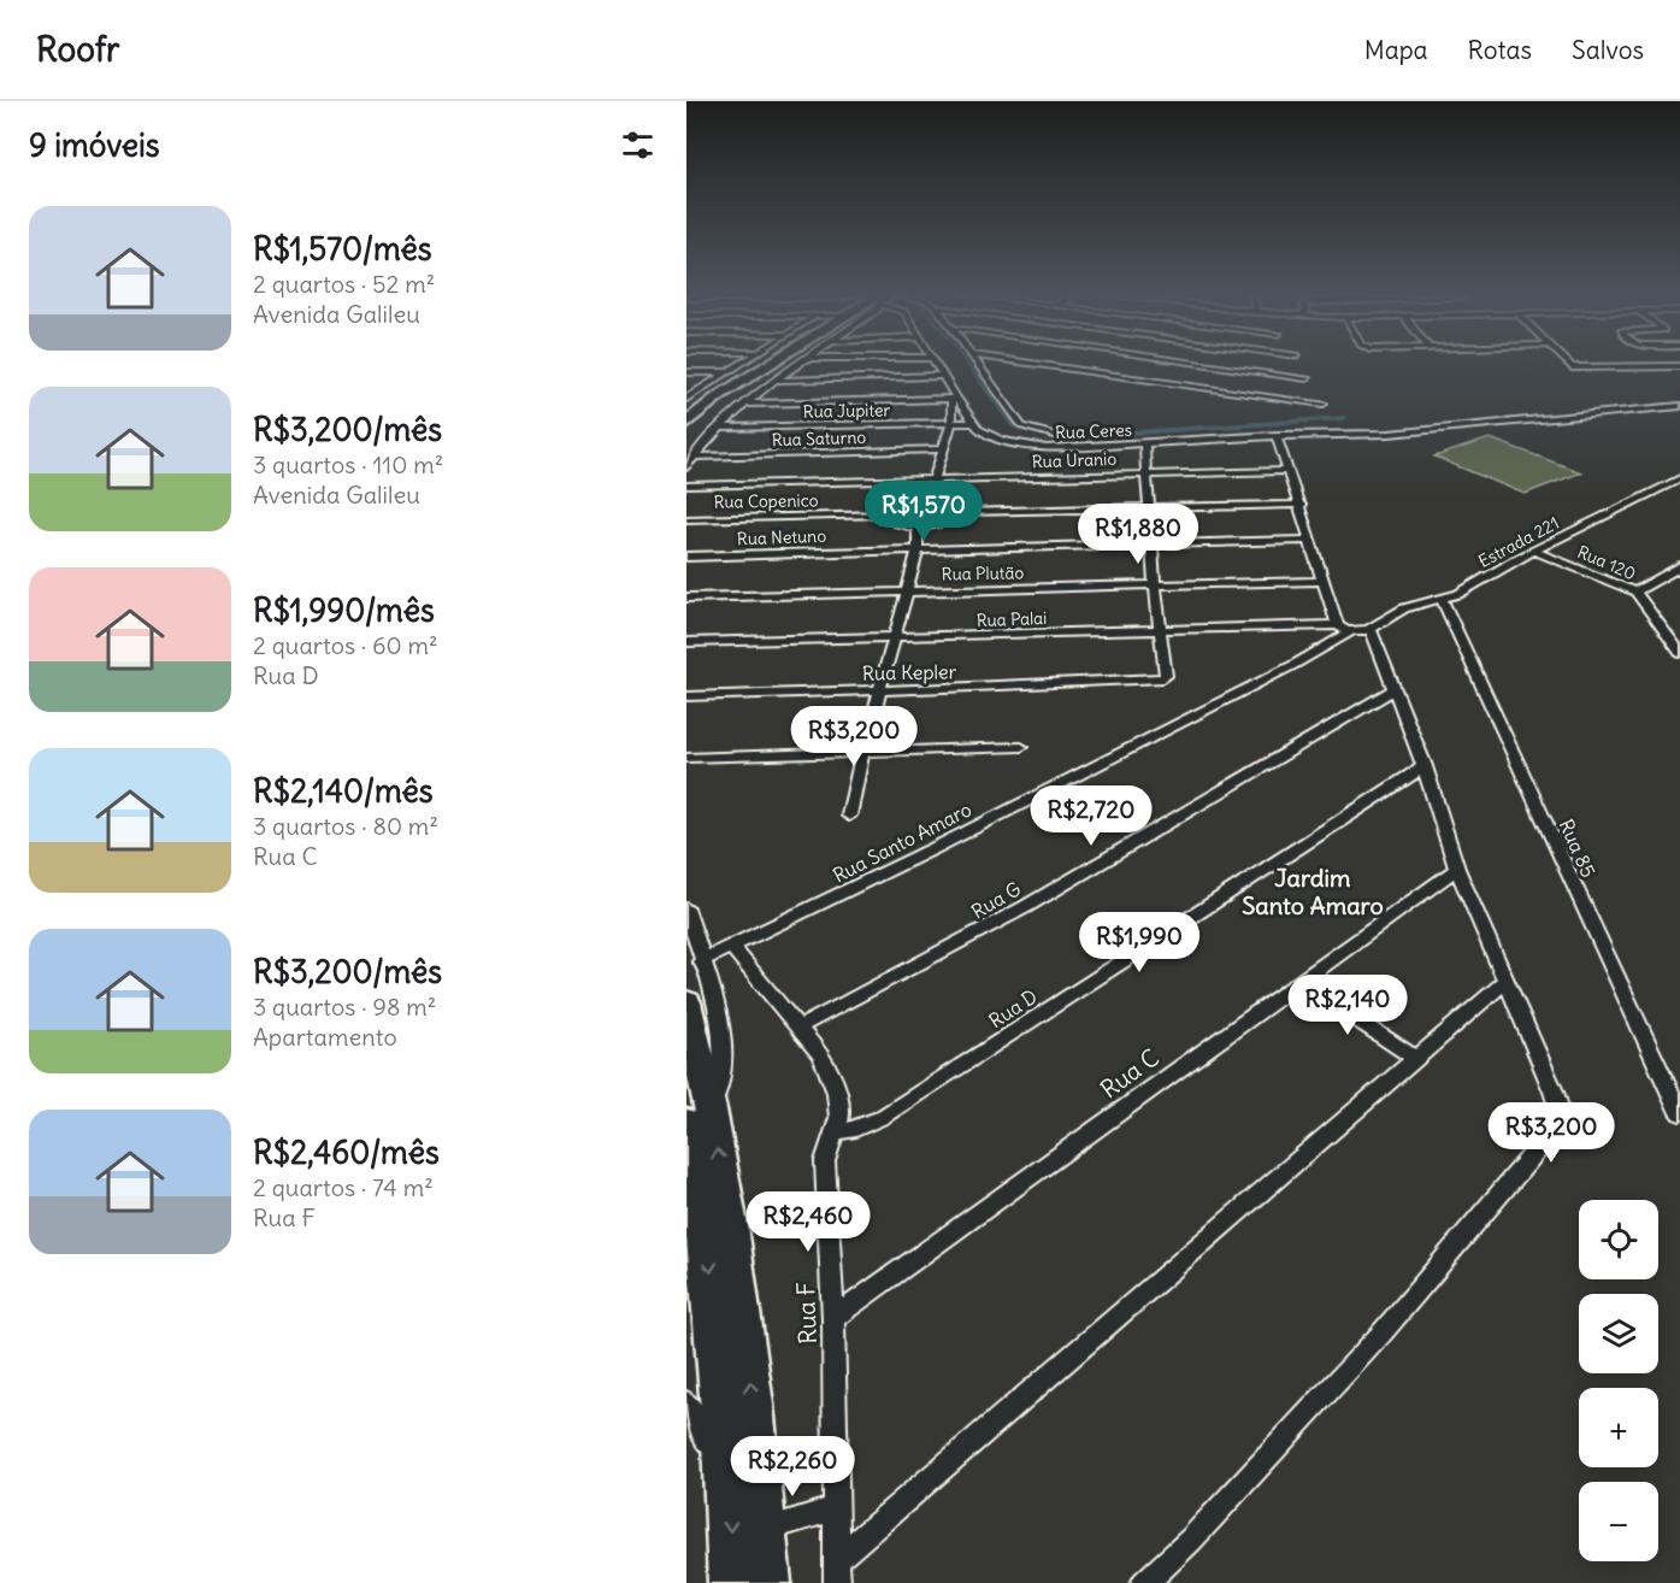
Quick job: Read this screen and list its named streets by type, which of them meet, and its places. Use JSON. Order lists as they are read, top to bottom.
{
  "streets": {
    "street": [
      "Rua Jupiter",
      "Rua Ceres",
      "Rua Saturno",
      "Rua Uranio",
      "Rua Copenico",
      "Rua Netuno",
      "Estrada 221",
      "Rua 120",
      "Rua Plutão",
      "Rua Palai",
      "Rua Kepler",
      "Rua Santo Amaro",
      "Rua 85",
      "Rua G",
      "Rua D",
      "Rua C",
      "Rua F"
    ]
  },
  "crossings": [
    ["Rua Jupiter", "Rua Ceres"],
    ["Estrada 221", "Rua 120"],
    ["Estrada 221", "Rua 85"],
    ["Rua Palai", "Rua Kepler"],
    ["Rua Palai", "Rua Santo Amaro"],
    ["Rua Santo Amaro", "Rua F"],
    ["Rua G", "Rua F"],
    ["Rua D", "Rua F"],
    ["Rua C", "Rua F"]
  ],
  "districts": ["Jardim Santo Amaro"],
  "page": {
    "header": "Roofr",
    "nav": ["Mapa", "Rotas", "Salvos"],
    "heading": "9 imóveis",
    "list": [
      {
        "name": "R$1,570/mês",
        "note": "2 quartos · 52 m² · Avenida Galileu"
      },
      {
        "name": "R$3,200/mês",
        "note": "3 quartos · 110 m² · Avenida Galileu"
      },
      {
        "name": "R$1,990/mês",
        "note": "2 quartos · 60 m² · Rua D"
      },
      {
        "name": "R$2,140/mês",
        "note": "3 quartos · 80 m² · Rua C"
      },
      {
        "name": "R$3,200/mês",
        "note": "3 quartos · 98 m² · Apartamento"
      },
      {
        "name": "R$2,460/mês",
        "note": "2 quartos · 74 m² · Rua F"
      }
    ],
    "price": [
      "R$1,570",
      "R$1,880",
      "R$3,200",
      "R$2,720",
      "R$1,990",
      "R$2,140",
      "R$3,200",
      "R$2,460",
      "R$2,260"
    ],
    "map_buttons": ["+", "−"]
  }
}
